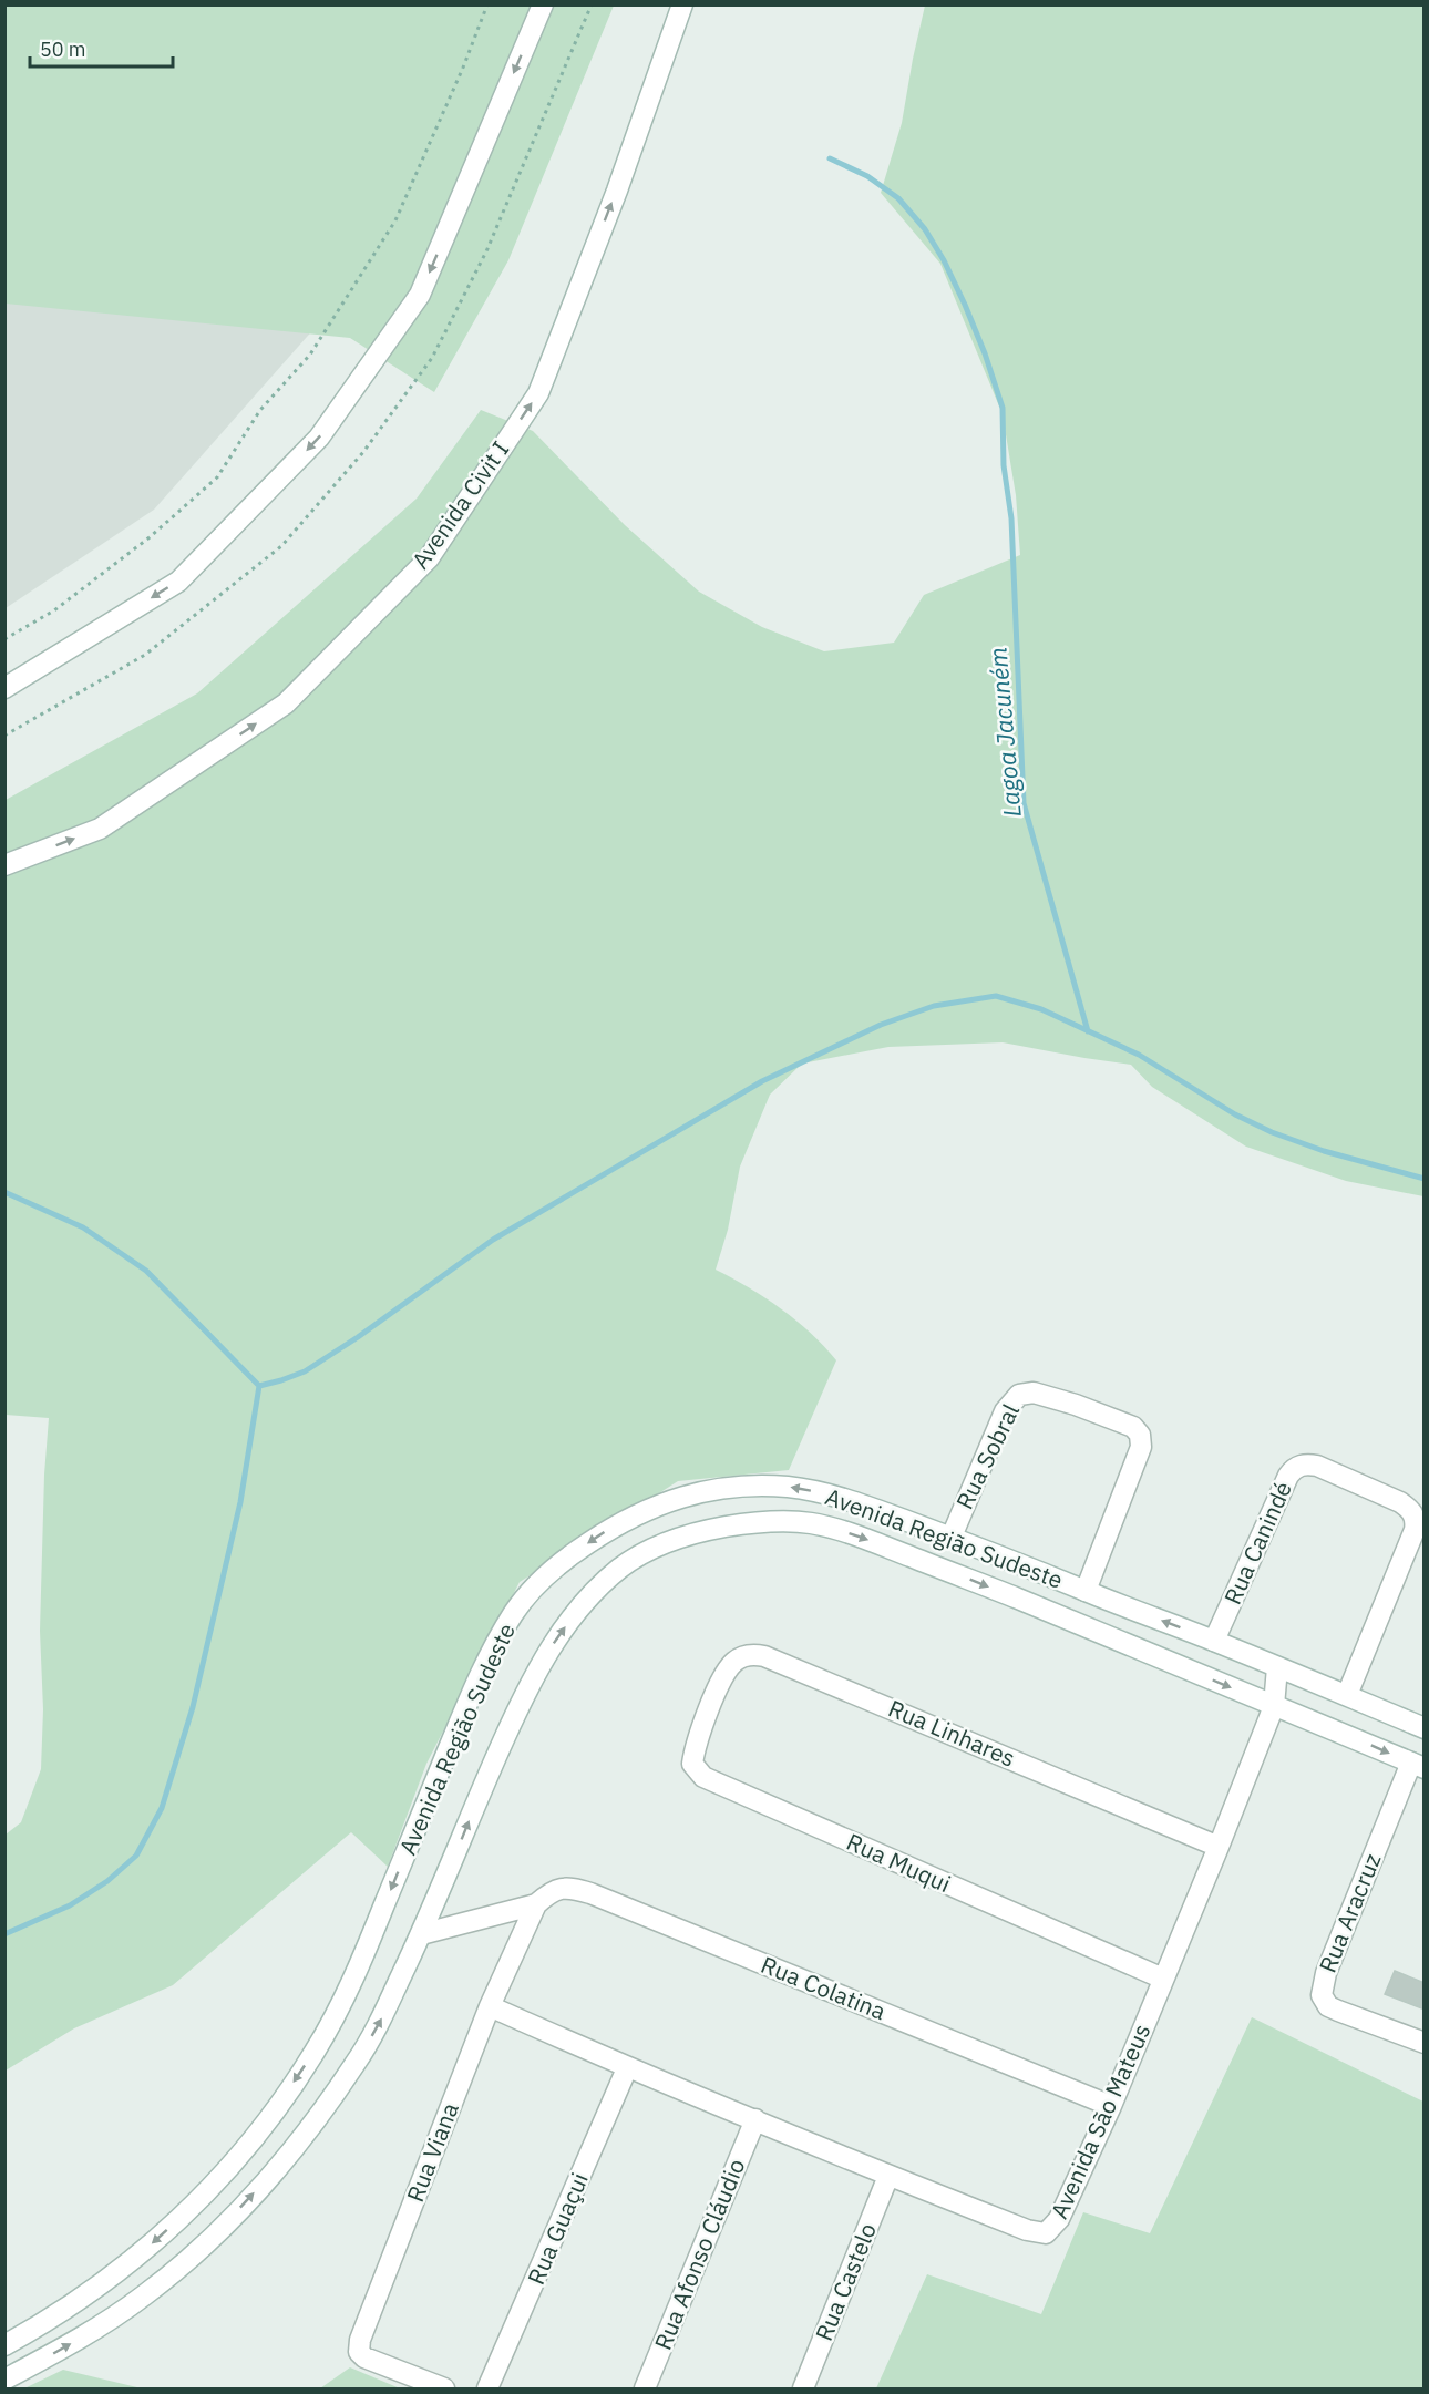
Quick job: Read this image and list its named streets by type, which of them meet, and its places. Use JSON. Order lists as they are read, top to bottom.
{
  "streets": {
    "street": [
      "Avenida Civit I",
      "Rua Sobral",
      "Avenida Região Sudeste",
      "Rua Canindé",
      "Rua Linhares",
      "Rua Muqui",
      "Rua Aracruz",
      "Rua Colatina",
      "Avenida São Mateus",
      "Rua Viana",
      "Rua Guaçui",
      "Rua Afonso Cláudio",
      "Rua Castelo"
    ]
  },
  "crossings": [
    ["Rua Sobral", "Avenida Região Sudeste"],
    ["Avenida Região Sudeste", "Rua Canindé"],
    ["Avenida Região Sudeste", "Rua Aracruz"],
    ["Avenida Região Sudeste", "Rua Colatina"],
    ["Avenida Região Sudeste", "Avenida São Mateus"],
    ["Rua Linhares", "Rua Muqui"],
    ["Rua Linhares", "Avenida São Mateus"],
    ["Rua Muqui", "Avenida São Mateus"],
    ["Rua Colatina", "Avenida São Mateus"],
    ["Rua Colatina", "Rua Viana"],
    ["Avenida São Mateus", "Rua Viana"],
    ["Avenida São Mateus", "Rua Guaçui"],
    ["Avenida São Mateus", "Rua Afonso Cláudio"],
    ["Avenida São Mateus", "Rua Castelo"]
  ],
  "water": ["Lagoa Jacuném"],
  "scale_bar": "50 m"
}
